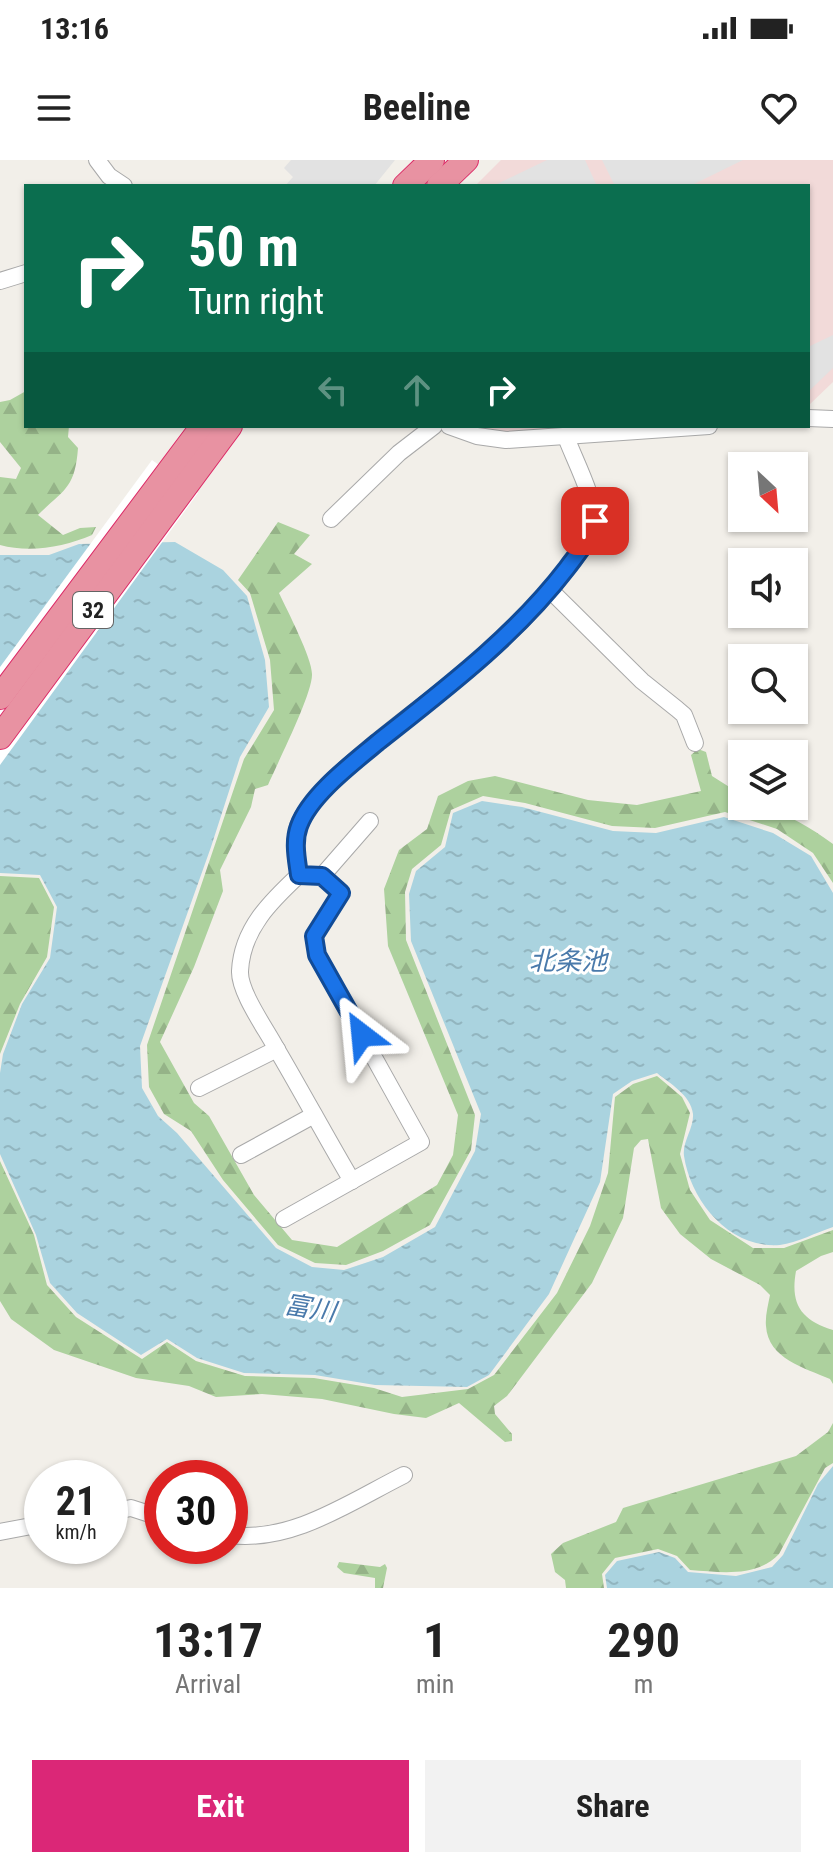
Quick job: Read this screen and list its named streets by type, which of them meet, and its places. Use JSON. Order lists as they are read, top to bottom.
{
  "streets": {
    "highway": ["32"]
  },
  "water": ["北条池", "富川"],
  "north": "bottom right",
  "page": {
    "status": "13:16",
    "header": "Beeline",
    "turn": ["50 m", "Turn right"],
    "speed": "21 km/h",
    "limit": "30",
    "eta": [
      "13:17",
      "Arrival",
      "1",
      "min",
      "290",
      "m"
    ],
    "buttons": ["Exit", "Share"]
  }
}
